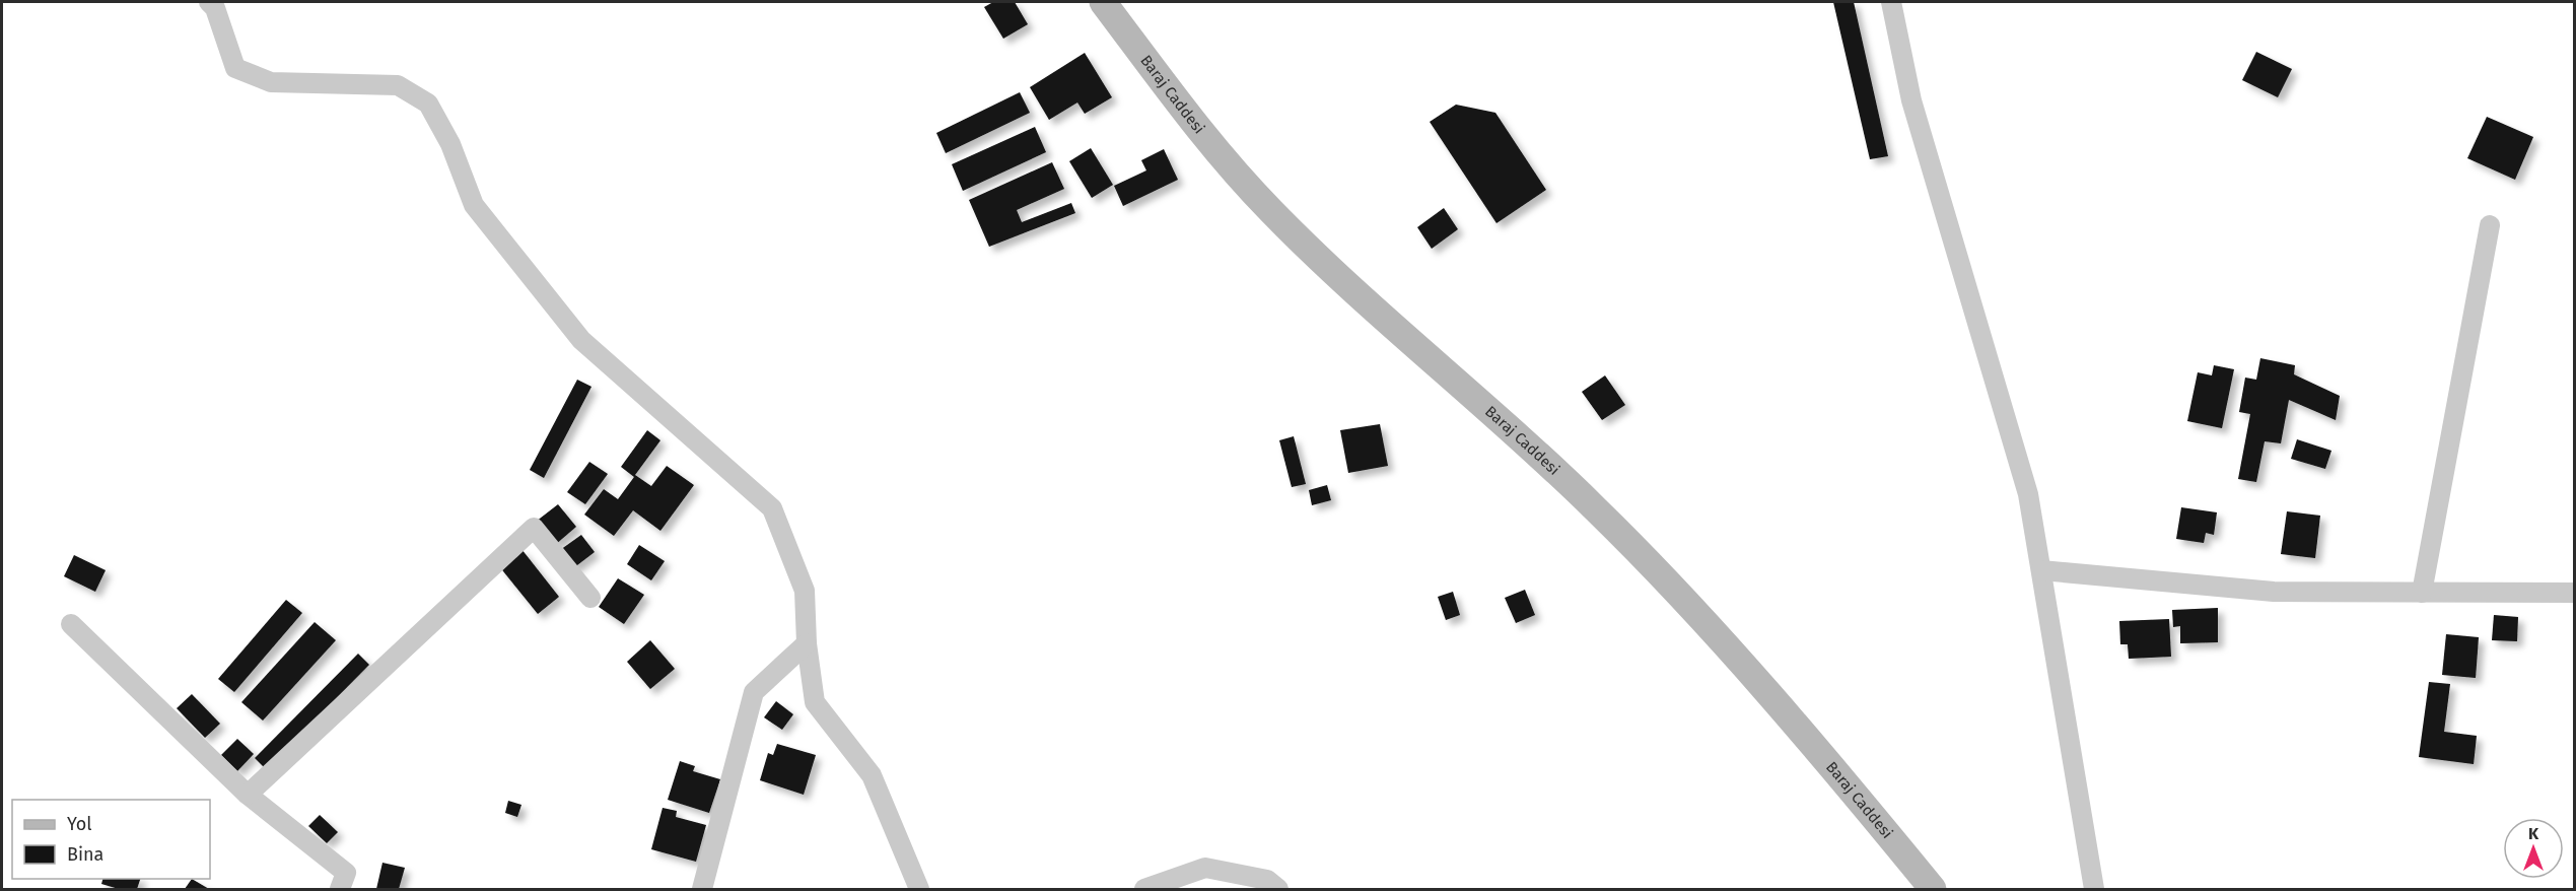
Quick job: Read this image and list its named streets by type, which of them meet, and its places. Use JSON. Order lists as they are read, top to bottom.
{
  "streets": {
    "main road": ["Baraj Caddesi"]
  },
  "legend": ["Yol", "Bina"],
  "north": "top"
}
